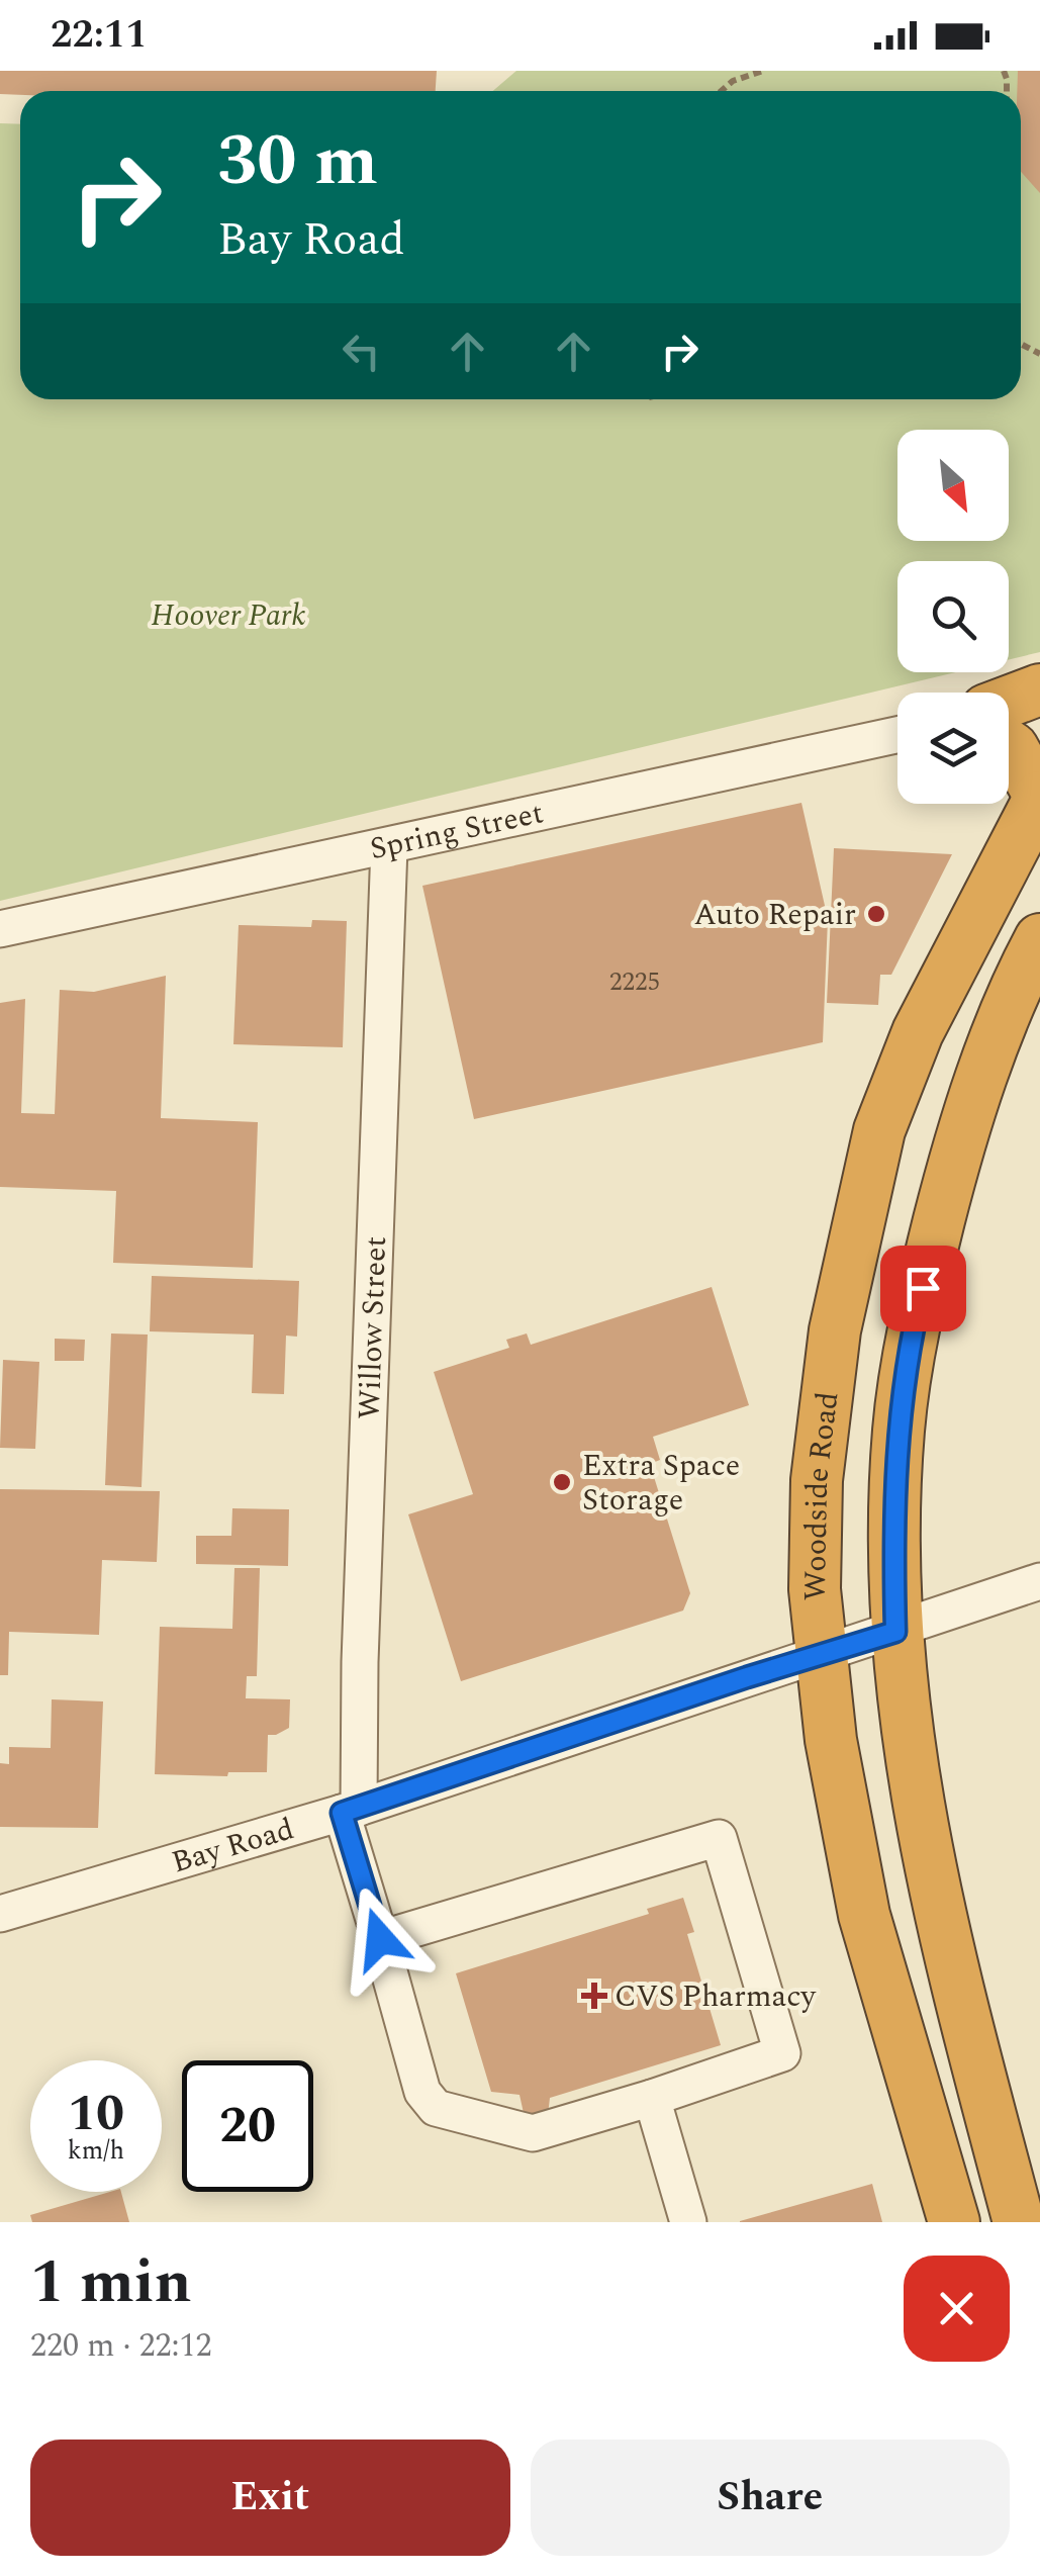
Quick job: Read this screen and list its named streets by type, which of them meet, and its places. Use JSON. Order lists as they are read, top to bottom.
{
  "streets": {
    "highway": ["Woodside Road"],
    "street": ["Spring Street", "Willow Street", "Bay Road"]
  },
  "crossings": [
    ["Spring Street", "Willow Street"],
    ["Willow Street", "Bay Road"],
    ["Woodside Road", "Bay Road"]
  ],
  "parks": ["Hoover Park"],
  "places": {
    "other": ["Auto Repair", "Extra Space Storage"],
    "health": ["CVS Pharmacy"]
  },
  "house_numbers": ["2225"],
  "north": "bottom right",
  "page": {
    "status": "22:11",
    "turn": ["30 m", "Bay Road"],
    "speed": "10 km/h",
    "limit": "20",
    "heading": ["1 min", "220 m · 22:12"],
    "buttons": ["Exit", "Share"]
  }
}
